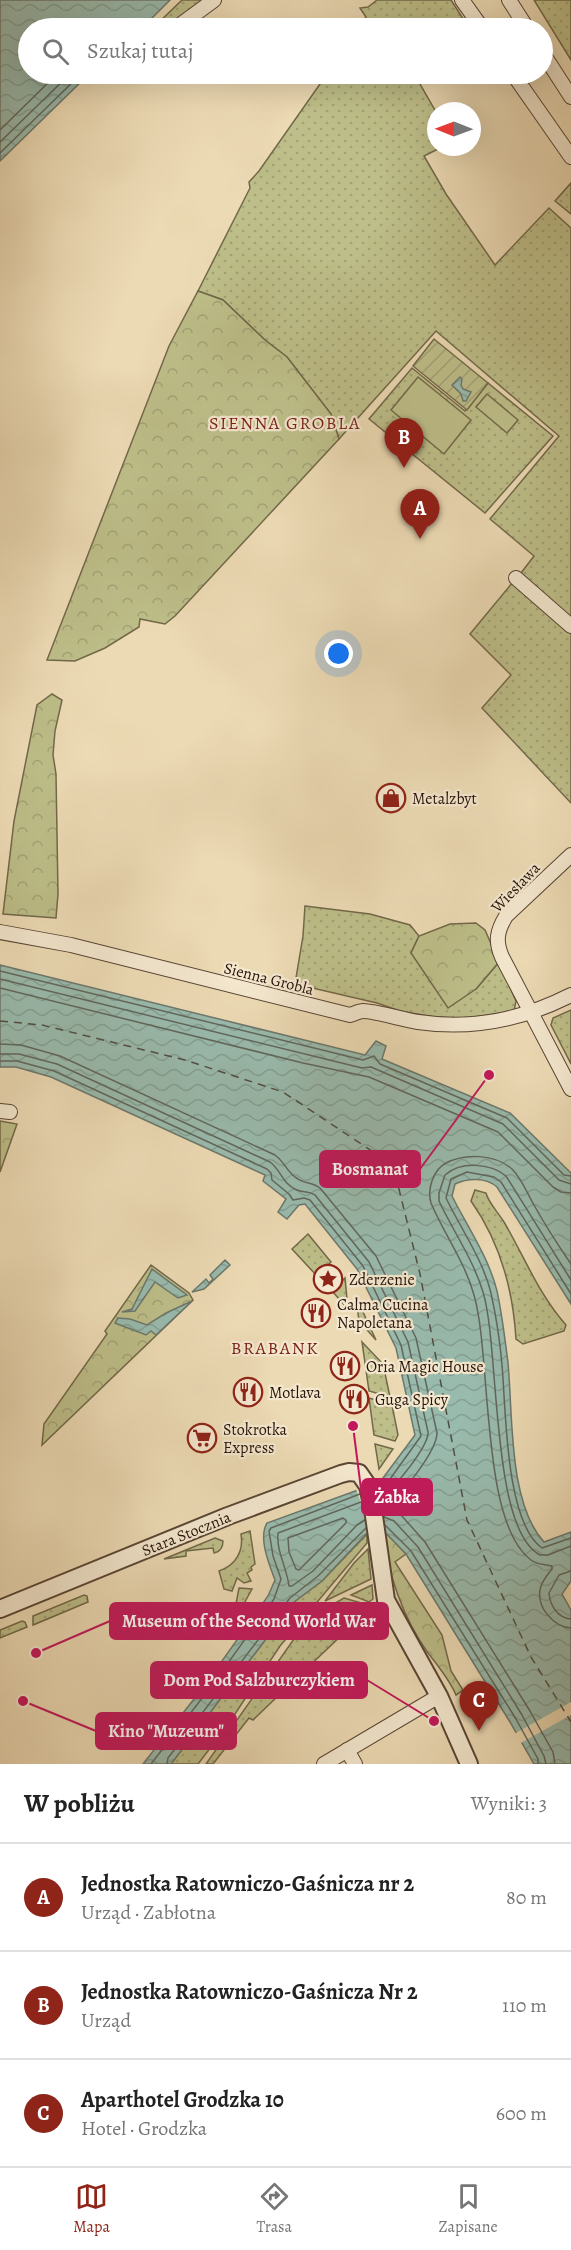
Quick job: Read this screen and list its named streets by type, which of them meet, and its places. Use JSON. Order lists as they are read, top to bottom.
{
  "streets": {
    "street": ["Wiesława", "Sienna Grobla", "Stara Stocznia"]
  },
  "crossings": [
    ["Wiesława", "Sienna Grobla"]
  ],
  "districts": ["SIENNA GROBLA", "BRABANK"],
  "places": {
    "shop": ["Metalzbyt"],
    "other": [
      "Bosmanat",
      "Żabka",
      "Museum of the Second World War",
      "Kino \"Muzeum\"",
      "Dom Pod Salzburczykiem"
    ],
    "place": ["Zderzenie"],
    "restaurant": [
      "Calma Cucina Napoletana",
      "Oria Magic House",
      "Motlava",
      "Guga Spicy"
    ],
    "supermarket": ["Stokrotka Express"]
  },
  "north": "left",
  "page": {
    "search": "Szukaj tutaj",
    "pins": ["B", "A", "C"],
    "heading": ["W pobliżu", "Wyniki: 3"],
    "list": [
      {
        "mark": "A",
        "name": "Jednostka Ratowniczo-Gaśnicza nr 2",
        "note": "Urząd · Zabłotna",
        "value": "80 m"
      },
      {
        "mark": "B",
        "name": "Jednostka Ratowniczo-Gaśnicza Nr 2",
        "note": "Urząd",
        "value": "110 m"
      },
      {
        "mark": "C",
        "name": "Aparthotel Grodzka 10",
        "note": "Hotel · Grodzka",
        "value": "600 m"
      }
    ],
    "nav": ["Mapa", "Trasa", "Zapisane"]
  }
}
